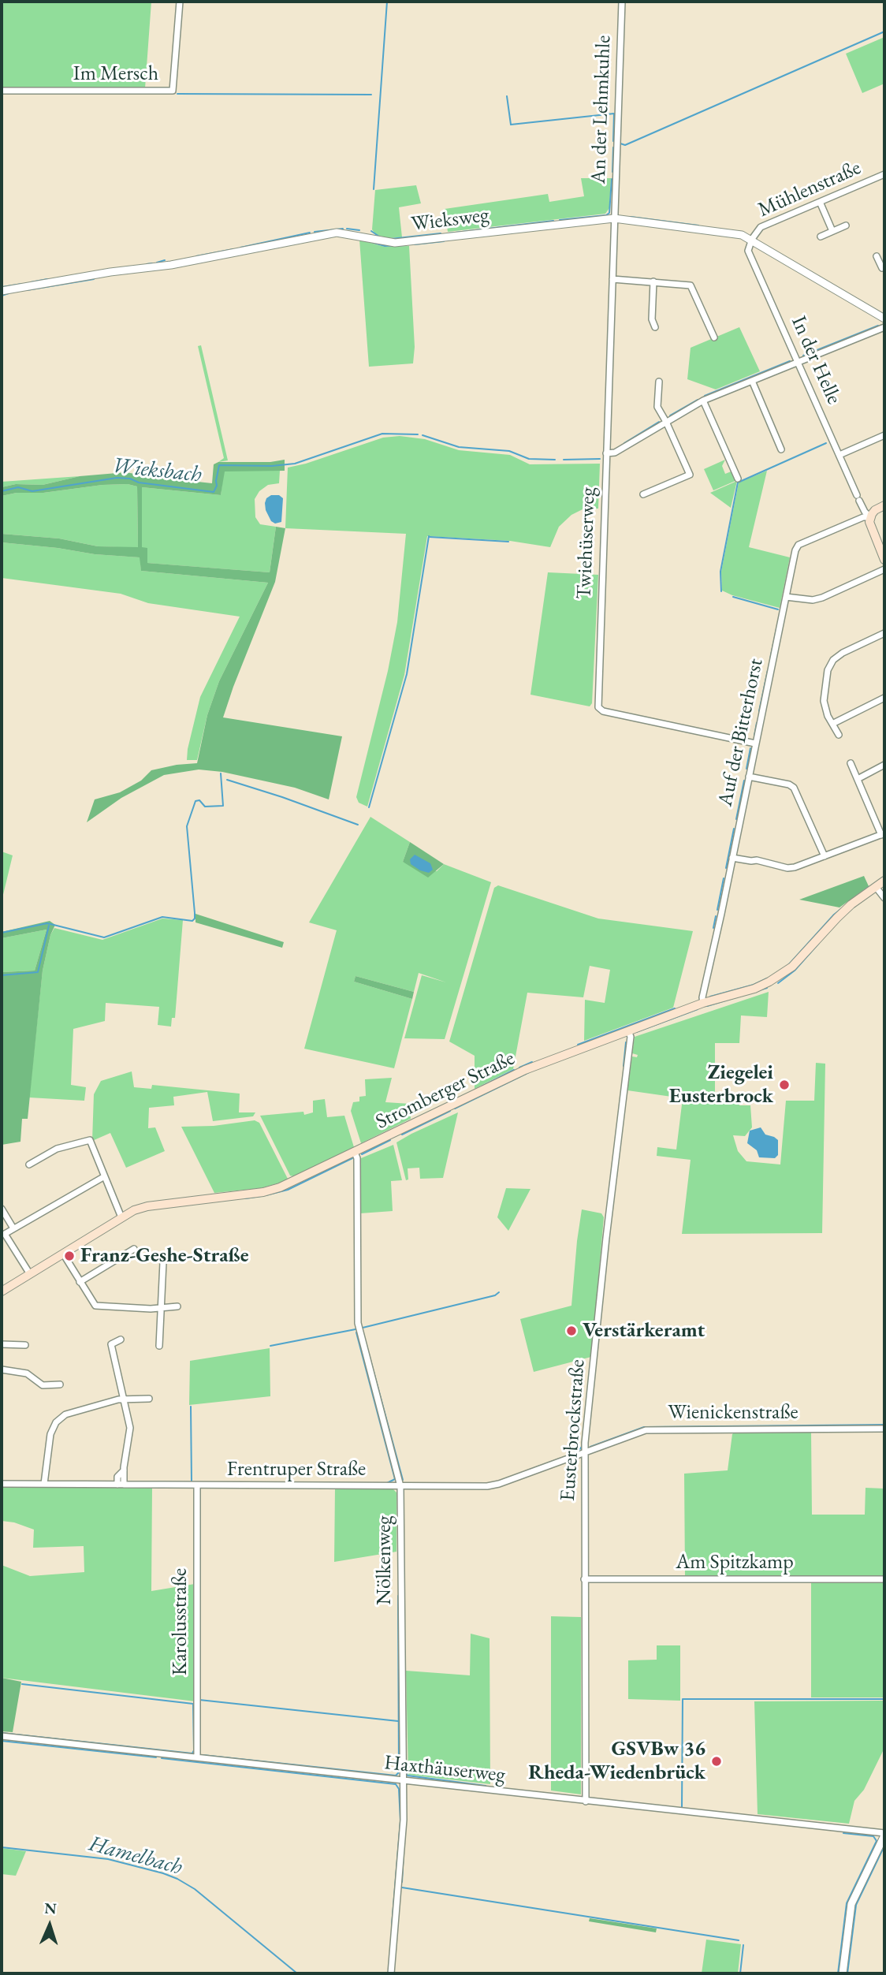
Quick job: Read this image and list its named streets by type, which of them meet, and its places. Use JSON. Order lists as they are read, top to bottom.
{
  "streets": {
    "main road": ["Stromberger Straße"],
    "street": [
      "Im Mersch",
      "An der Lehmkuhle",
      "Mühlenstraße",
      "Wieksweg",
      "In der Helle",
      "Twiehüserweg",
      "Auf der Bitterhorst",
      "Wienickenstraße",
      "Eusterbrockstraße",
      "Frentruper Straße",
      "Nölkenweg",
      "Am Spitzkamp",
      "Karolusstraße",
      "Haxthäuserweg"
    ]
  },
  "crossings": [
    ["An der Lehmkuhle", "Wieksweg"],
    ["An der Lehmkuhle", "Twiehüserweg"],
    ["Mühlenstraße", "Wieksweg"],
    ["Mühlenstraße", "In der Helle"],
    ["Wieksweg", "In der Helle"],
    ["Wieksweg", "Twiehüserweg"],
    ["In der Helle", "Auf der Bitterhorst"],
    ["Twiehüserweg", "Auf der Bitterhorst"],
    ["Auf der Bitterhorst", "Stromberger Straße"],
    ["Stromberger Straße", "Eusterbrockstraße"],
    ["Stromberger Straße", "Nölkenweg"],
    ["Wienickenstraße", "Eusterbrockstraße"],
    ["Wienickenstraße", "Frentruper Straße"],
    ["Eusterbrockstraße", "Frentruper Straße"],
    ["Eusterbrockstraße", "Am Spitzkamp"],
    ["Eusterbrockstraße", "Haxthäuserweg"],
    ["Frentruper Straße", "Nölkenweg"],
    ["Frentruper Straße", "Karolusstraße"],
    ["Nölkenweg", "Haxthäuserweg"],
    ["Karolusstraße", "Haxthäuserweg"]
  ],
  "water": ["Wieksbach", "Hamelbach"],
  "places": [
    "Ziegelei Eusterbrock",
    "Franz-Geshe-Straße",
    "Verstärkeramt",
    "GSVBw 36 Rheda-Wiedenbrück"
  ],
  "north": "top"
}
